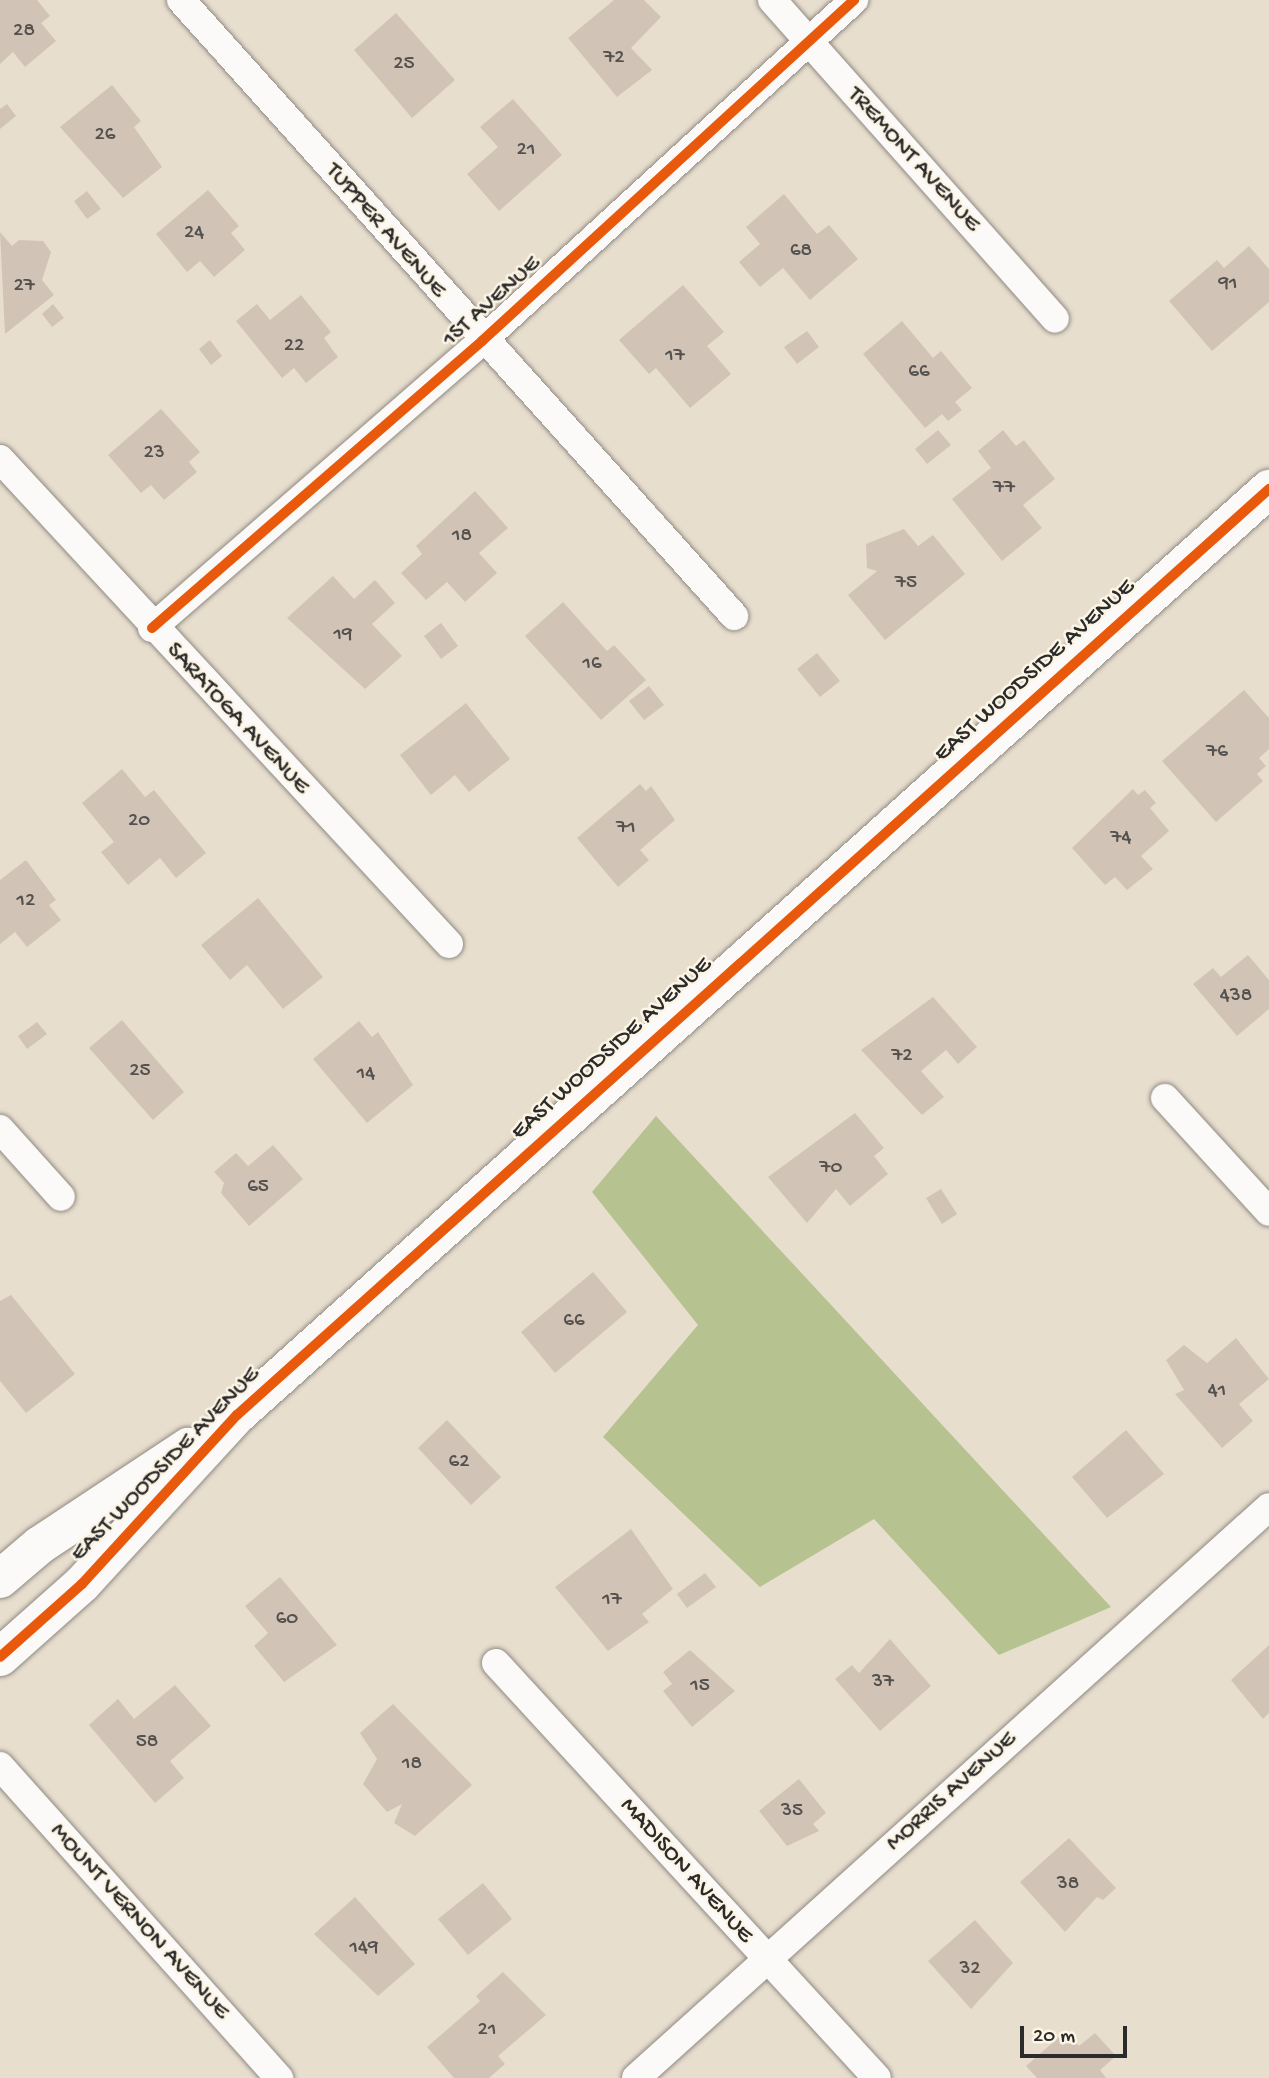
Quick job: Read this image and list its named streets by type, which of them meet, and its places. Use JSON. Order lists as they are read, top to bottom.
{
  "streets": {
    "main road": ["EAST WOODSIDE AVENUE"],
    "street": [
      "TREMONT AVENUE",
      "TUPPER AVENUE",
      "1ST AVENUE",
      "SARATOGA AVENUE",
      "MORRIS AVENUE",
      "MADISON AVENUE",
      "MOUNT VERNON AVENUE"
    ]
  },
  "crossings": [
    ["TREMONT AVENUE", "1ST AVENUE"],
    ["TUPPER AVENUE", "1ST AVENUE"],
    ["1ST AVENUE", "SARATOGA AVENUE"],
    ["MORRIS AVENUE", "MADISON AVENUE"]
  ],
  "house_numbers": [
    "28",
    "72",
    "25",
    "26",
    "21",
    "24",
    "68",
    "91",
    "27",
    "22",
    "17",
    "66",
    "23",
    "77",
    "18",
    "75",
    "19",
    "16",
    "76",
    "20",
    "71",
    "74",
    "12",
    "438",
    "72",
    "25",
    "14",
    "70",
    "65",
    "66",
    "41",
    "62",
    "17",
    "60",
    "37",
    "15",
    "58",
    "18",
    "35",
    "38",
    "149",
    "32",
    "21"
  ],
  "scale_bar": "20 m"
}
